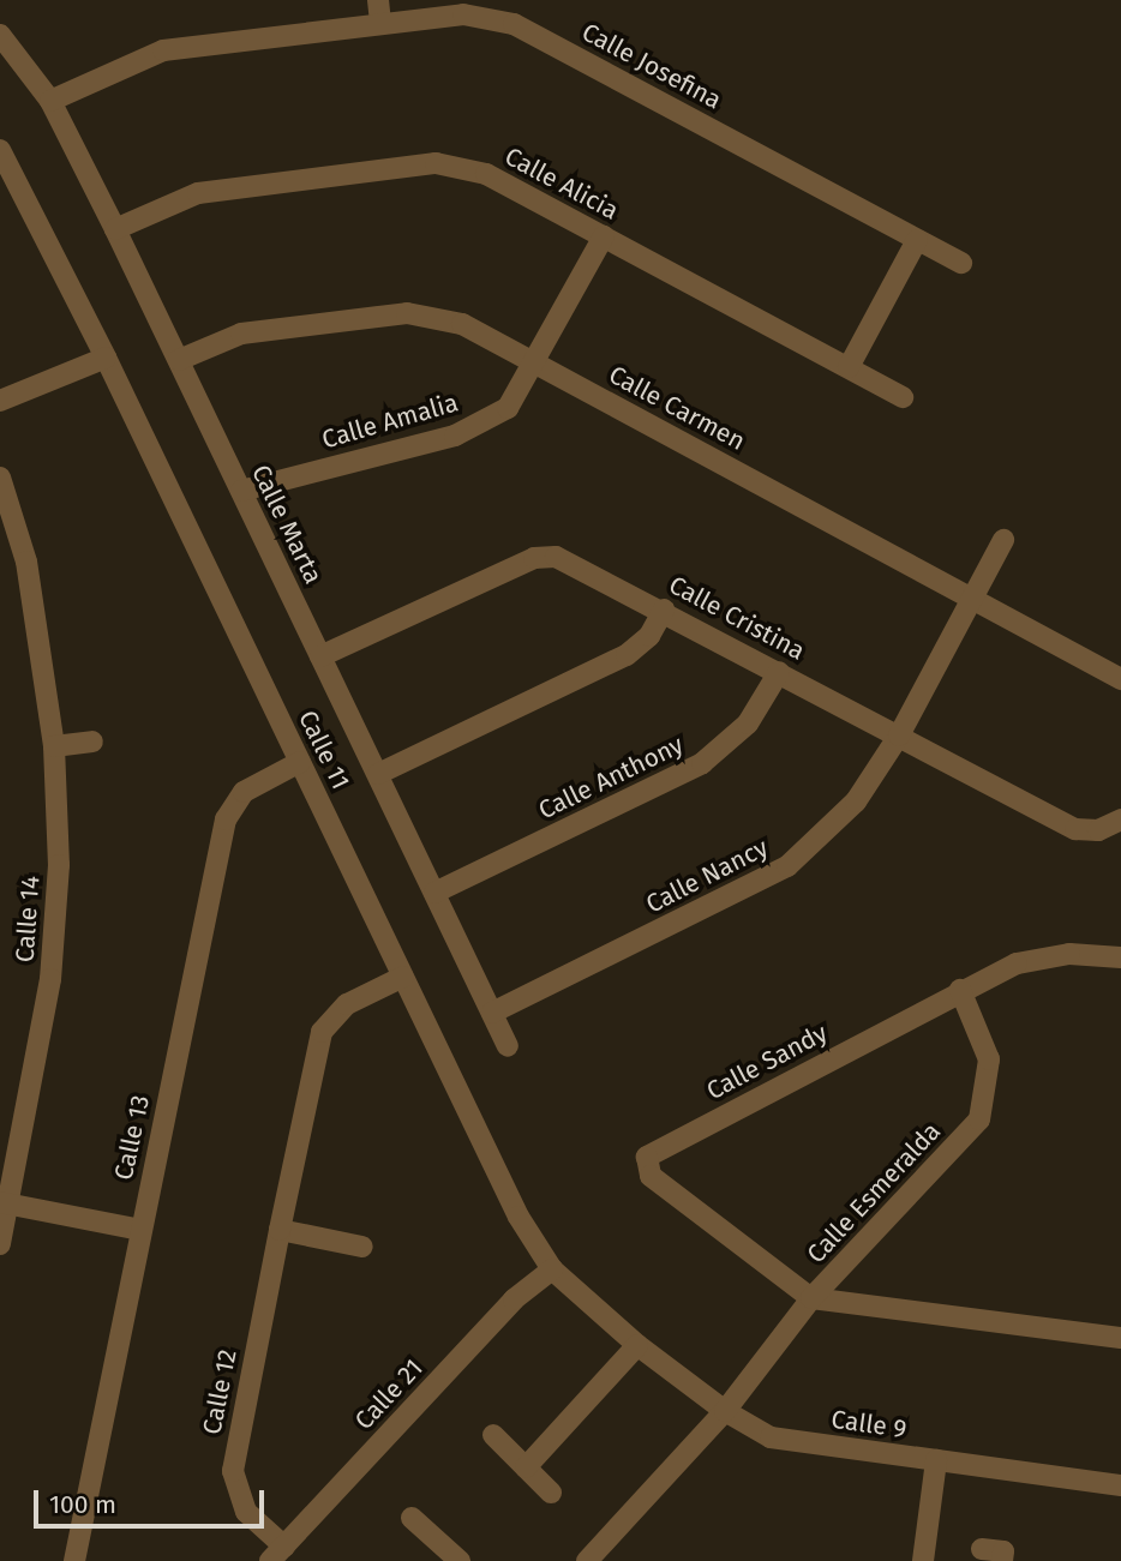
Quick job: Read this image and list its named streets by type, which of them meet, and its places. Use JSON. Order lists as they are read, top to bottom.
{
  "streets": {
    "street": [
      "Calle Josefina",
      "Calle Alicia",
      "Calle Carmen",
      "Calle Amalia",
      "Calle Marta",
      "Calle Cristina",
      "Calle 11",
      "Calle Anthony",
      "Calle Nancy",
      "Calle 14",
      "Calle Sandy",
      "Calle 13",
      "Calle Esmeralda",
      "Calle 12",
      "Calle 21",
      "Calle 9"
    ]
  },
  "crossings": [
    ["Calle Josefina", "Calle Marta"],
    ["Calle Alicia", "Calle Amalia"],
    ["Calle Alicia", "Calle Marta"],
    ["Calle Carmen", "Calle Amalia"],
    ["Calle Carmen", "Calle Marta"],
    ["Calle Carmen", "Calle Nancy"],
    ["Calle Amalia", "Calle Marta"],
    ["Calle Marta", "Calle Cristina"],
    ["Calle Marta", "Calle Anthony"],
    ["Calle Marta", "Calle Nancy"],
    ["Calle Cristina", "Calle Anthony"],
    ["Calle Cristina", "Calle Nancy"],
    ["Calle 11", "Calle 13"],
    ["Calle 11", "Calle 12"],
    ["Calle 11", "Calle 21"],
    ["Calle 11", "Calle 9"],
    ["Calle Sandy", "Calle Esmeralda"],
    ["Calle Esmeralda", "Calle 9"],
    ["Calle 12", "Calle 21"]
  ],
  "scale_bar": "100 m"
}
